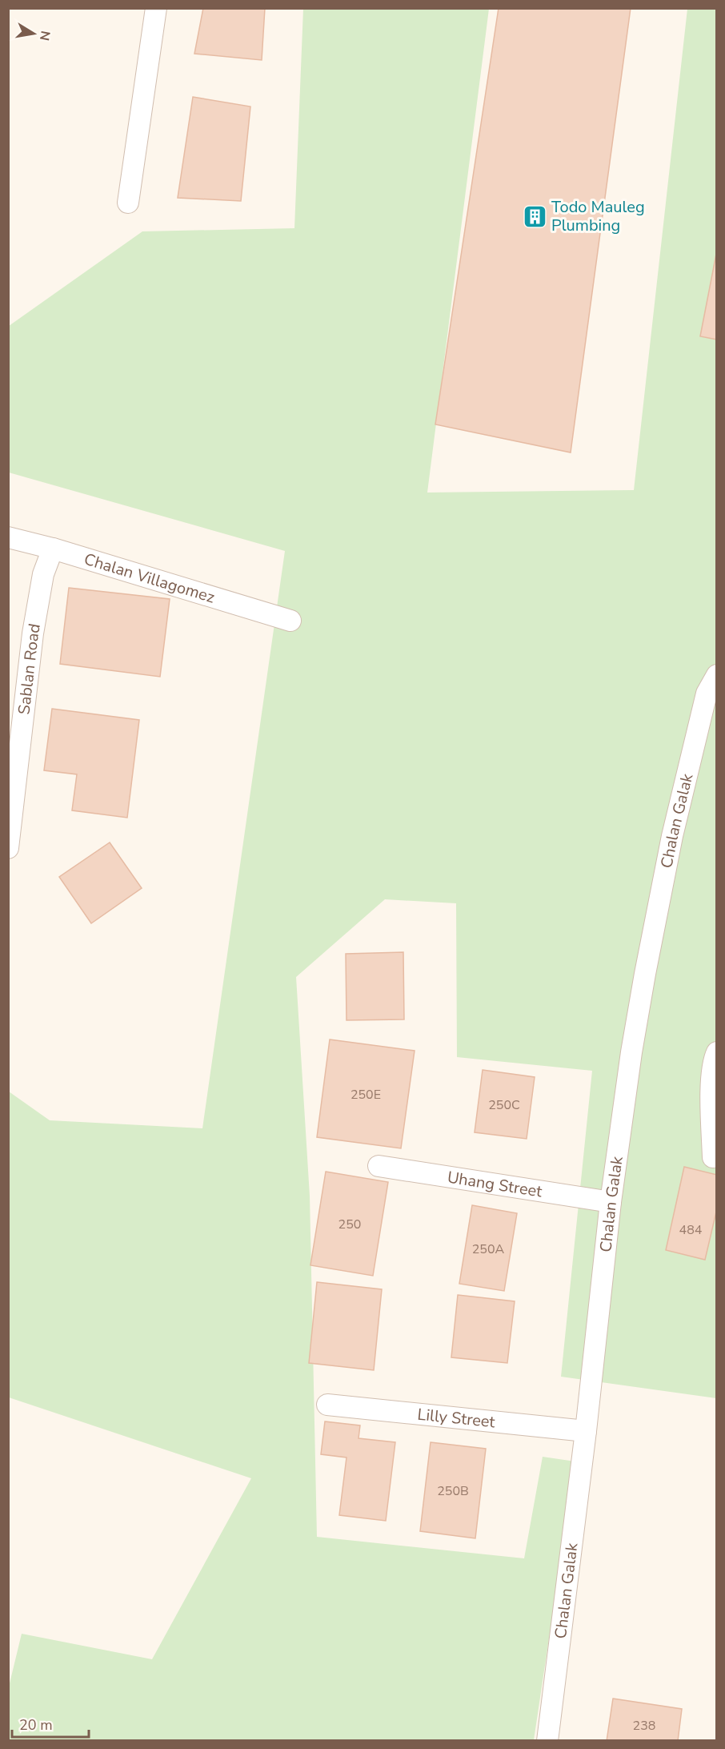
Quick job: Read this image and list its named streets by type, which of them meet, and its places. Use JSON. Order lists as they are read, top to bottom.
{
  "streets": {
    "street": [
      "Chalan Villagomez",
      "Sablan Road",
      "Chalan Galak",
      "Uhang Street",
      "Lilly Street"
    ]
  },
  "crossings": [
    ["Chalan Villagomez", "Sablan Road"],
    ["Chalan Galak", "Uhang Street"],
    ["Chalan Galak", "Lilly Street"]
  ],
  "places": {
    "building": ["Todo Mauleg Plumbing"]
  },
  "house_numbers": [
    "250E",
    "250C",
    "250",
    "484",
    "250A",
    "250B",
    "238"
  ],
  "scale_bar": "20 m",
  "north": "right"
}
